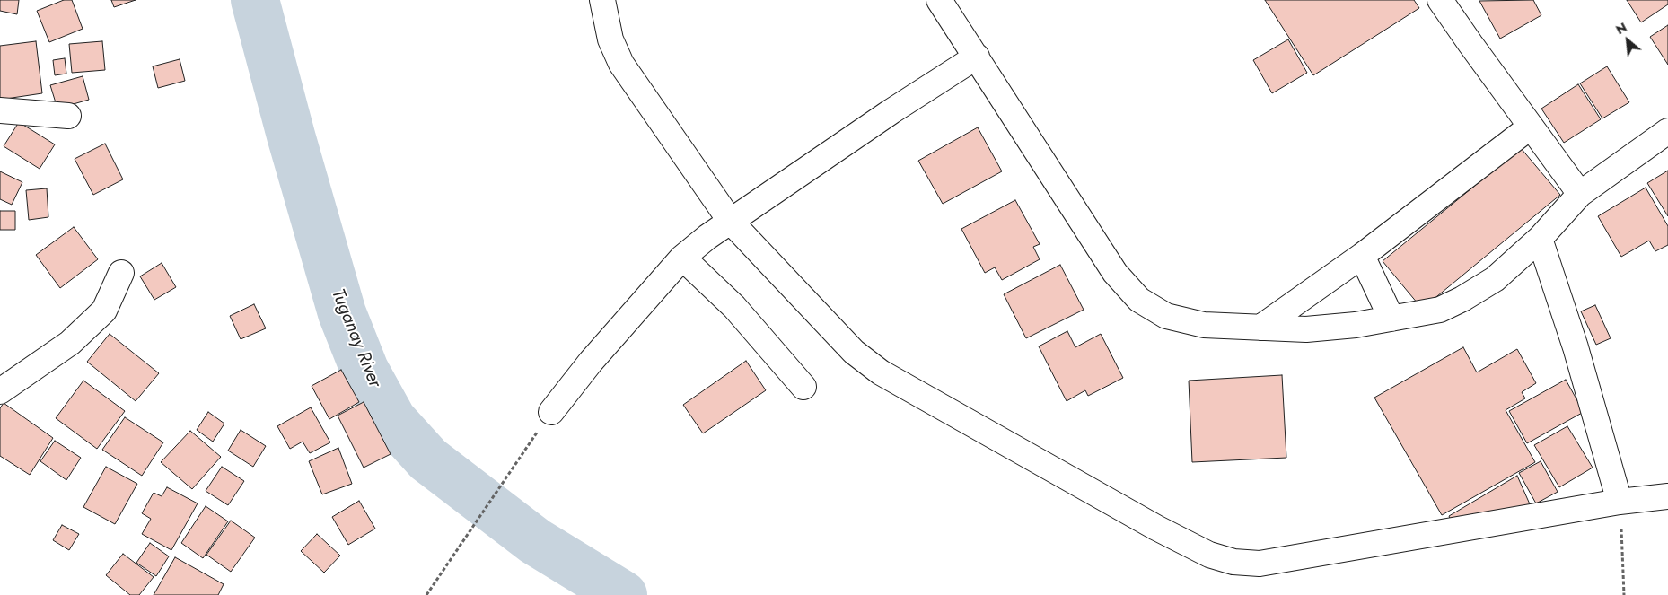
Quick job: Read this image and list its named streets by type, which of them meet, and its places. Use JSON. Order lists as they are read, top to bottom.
{
  "water": ["Tuganay River"],
  "north": "top left"
}
